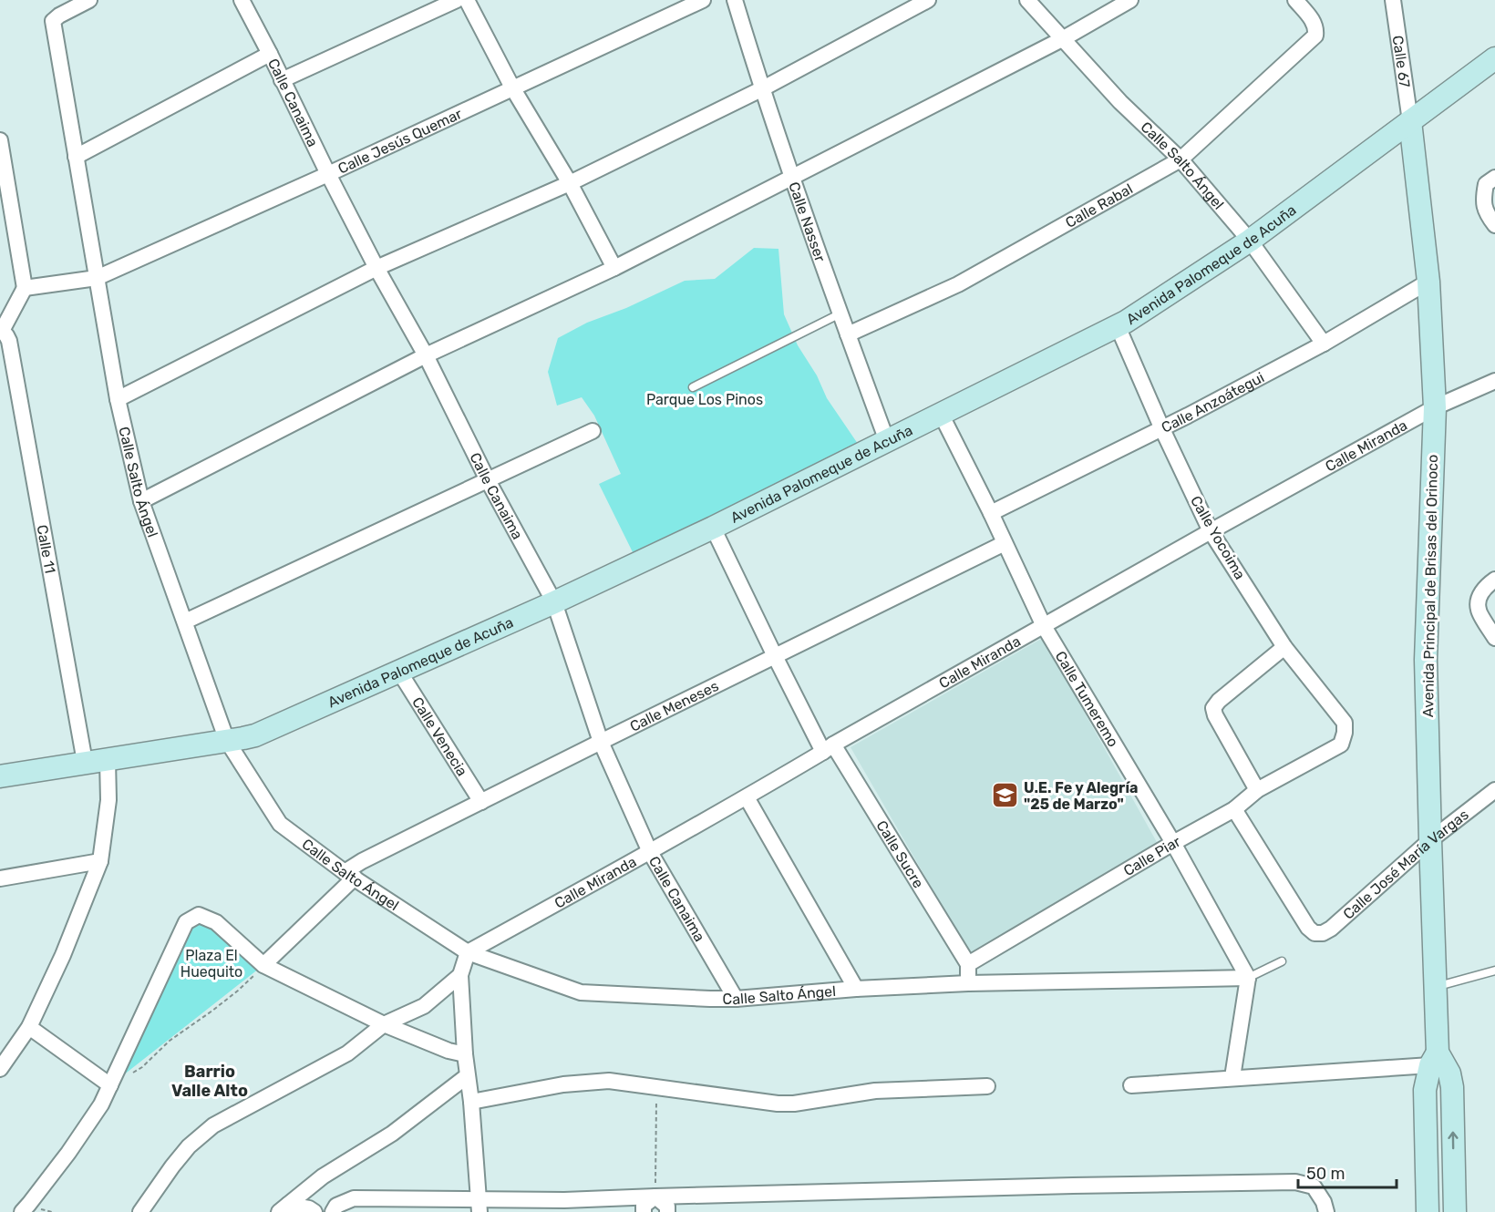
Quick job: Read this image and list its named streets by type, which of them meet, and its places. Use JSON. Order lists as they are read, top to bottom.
{
  "streets": {
    "street": [
      "Calle 67",
      "Calle Canaima",
      "Calle Jesús Quemar",
      "Calle Salto Ángel",
      "Calle Rabal",
      "Calle Nasser",
      "Avenida Palomeque de Acuña",
      "Calle Anzoátegui",
      "Calle Miranda",
      "Calle Yocoima",
      "Calle 11",
      "Avenida Principal de Brisas del Orinoco",
      "Calle Tumeremo",
      "Calle Meneses",
      "Calle Venecia",
      "Calle Sucre",
      "Calle Piar",
      "Calle José María Vargas"
    ]
  },
  "crossings": [
    ["Calle 67", "Avenida Palomeque de Acuña"],
    ["Calle 67", "Avenida Principal de Brisas del Orinoco"],
    ["Calle Canaima", "Calle Jesús Quemar"],
    ["Calle Canaima", "Calle Salto Ángel"],
    ["Calle Canaima", "Avenida Palomeque de Acuña"],
    ["Calle Canaima", "Calle Miranda"],
    ["Calle Canaima", "Calle Meneses"],
    ["Calle Jesús Quemar", "Calle Salto Ángel"],
    ["Calle Salto Ángel", "Calle Rabal"],
    ["Calle Salto Ángel", "Avenida Palomeque de Acuña"],
    ["Calle Salto Ángel", "Calle Anzoátegui"],
    ["Calle Salto Ángel", "Calle Miranda"],
    ["Calle Salto Ángel", "Calle Tumeremo"],
    ["Calle Salto Ángel", "Calle Meneses"],
    ["Calle Rabal", "Calle Nasser"],
    ["Calle Nasser", "Avenida Palomeque de Acuña"],
    ["Avenida Palomeque de Acuña", "Calle Yocoima"],
    ["Avenida Palomeque de Acuña", "Calle 11"],
    ["Avenida Palomeque de Acuña", "Avenida Principal de Brisas del Orinoco"],
    ["Avenida Palomeque de Acuña", "Calle Tumeremo"],
    ["Avenida Palomeque de Acuña", "Calle Venecia"],
    ["Avenida Palomeque de Acuña", "Calle Sucre"],
    ["Calle Anzoátegui", "Calle Yocoima"],
    ["Calle Anzoátegui", "Avenida Principal de Brisas del Orinoco"],
    ["Calle Anzoátegui", "Calle Tumeremo"],
    ["Calle Miranda", "Calle Yocoima"],
    ["Calle Miranda", "Avenida Principal de Brisas del Orinoco"],
    ["Calle Miranda", "Calle Tumeremo"],
    ["Calle Miranda", "Calle Sucre"],
    ["Calle Yocoima", "Calle Piar"],
    ["Avenida Principal de Brisas del Orinoco", "Calle José María Vargas"],
    ["Calle Tumeremo", "Calle Meneses"],
    ["Calle Tumeremo", "Calle Piar"],
    ["Calle Meneses", "Calle Venecia"],
    ["Calle Meneses", "Calle Sucre"],
    ["Calle Sucre", "Calle Piar"],
    ["Calle Piar", "Calle José María Vargas"]
  ],
  "districts": ["Barrio Valle Alto"],
  "parks": ["Parque Los Pinos", "Plaza El Huequito"],
  "places": {
    "school or university": ["U.E. Fe y Alegría \"25 de Marzo\""]
  },
  "scale_bar": "50 m"
}
